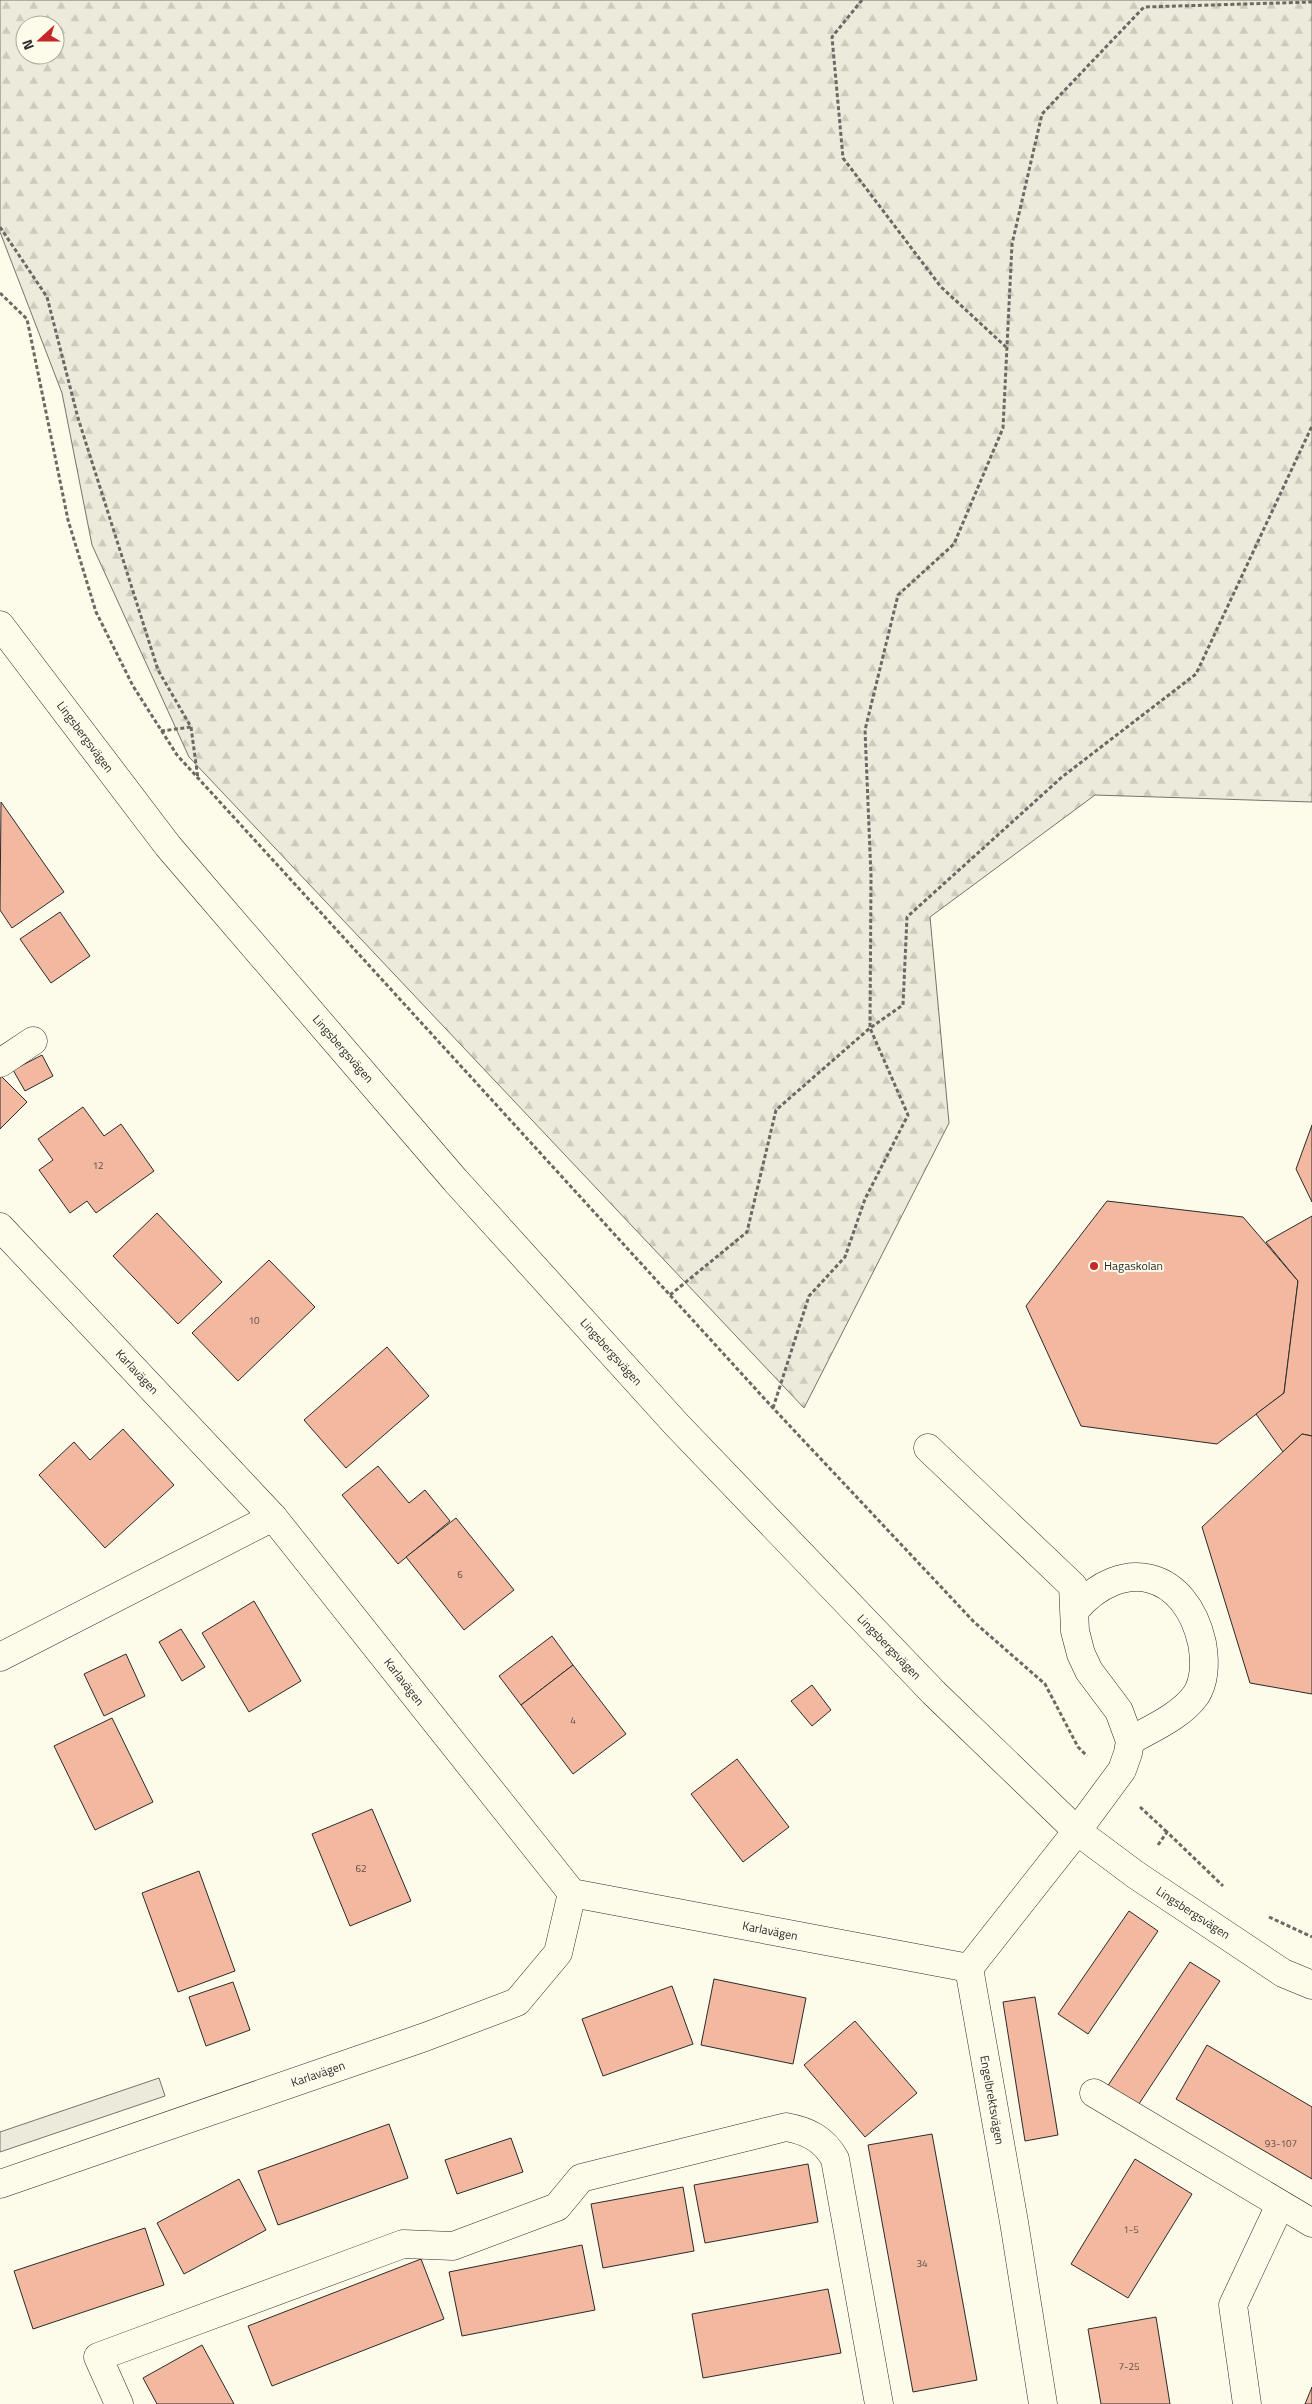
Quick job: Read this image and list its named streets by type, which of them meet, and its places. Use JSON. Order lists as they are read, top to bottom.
{
  "streets": {
    "street": ["Lingsbergsvägen", "Karlavägen", "Engelbrektsvägen"]
  },
  "crossings": [
    ["Karlavägen", "Engelbrektsvägen"]
  ],
  "places": ["Hagaskolan"],
  "house_numbers": [
    "12",
    "10",
    "6",
    "4",
    "62",
    "93-107",
    "1-5",
    "34",
    "7-25"
  ],
  "north": "left"
}
